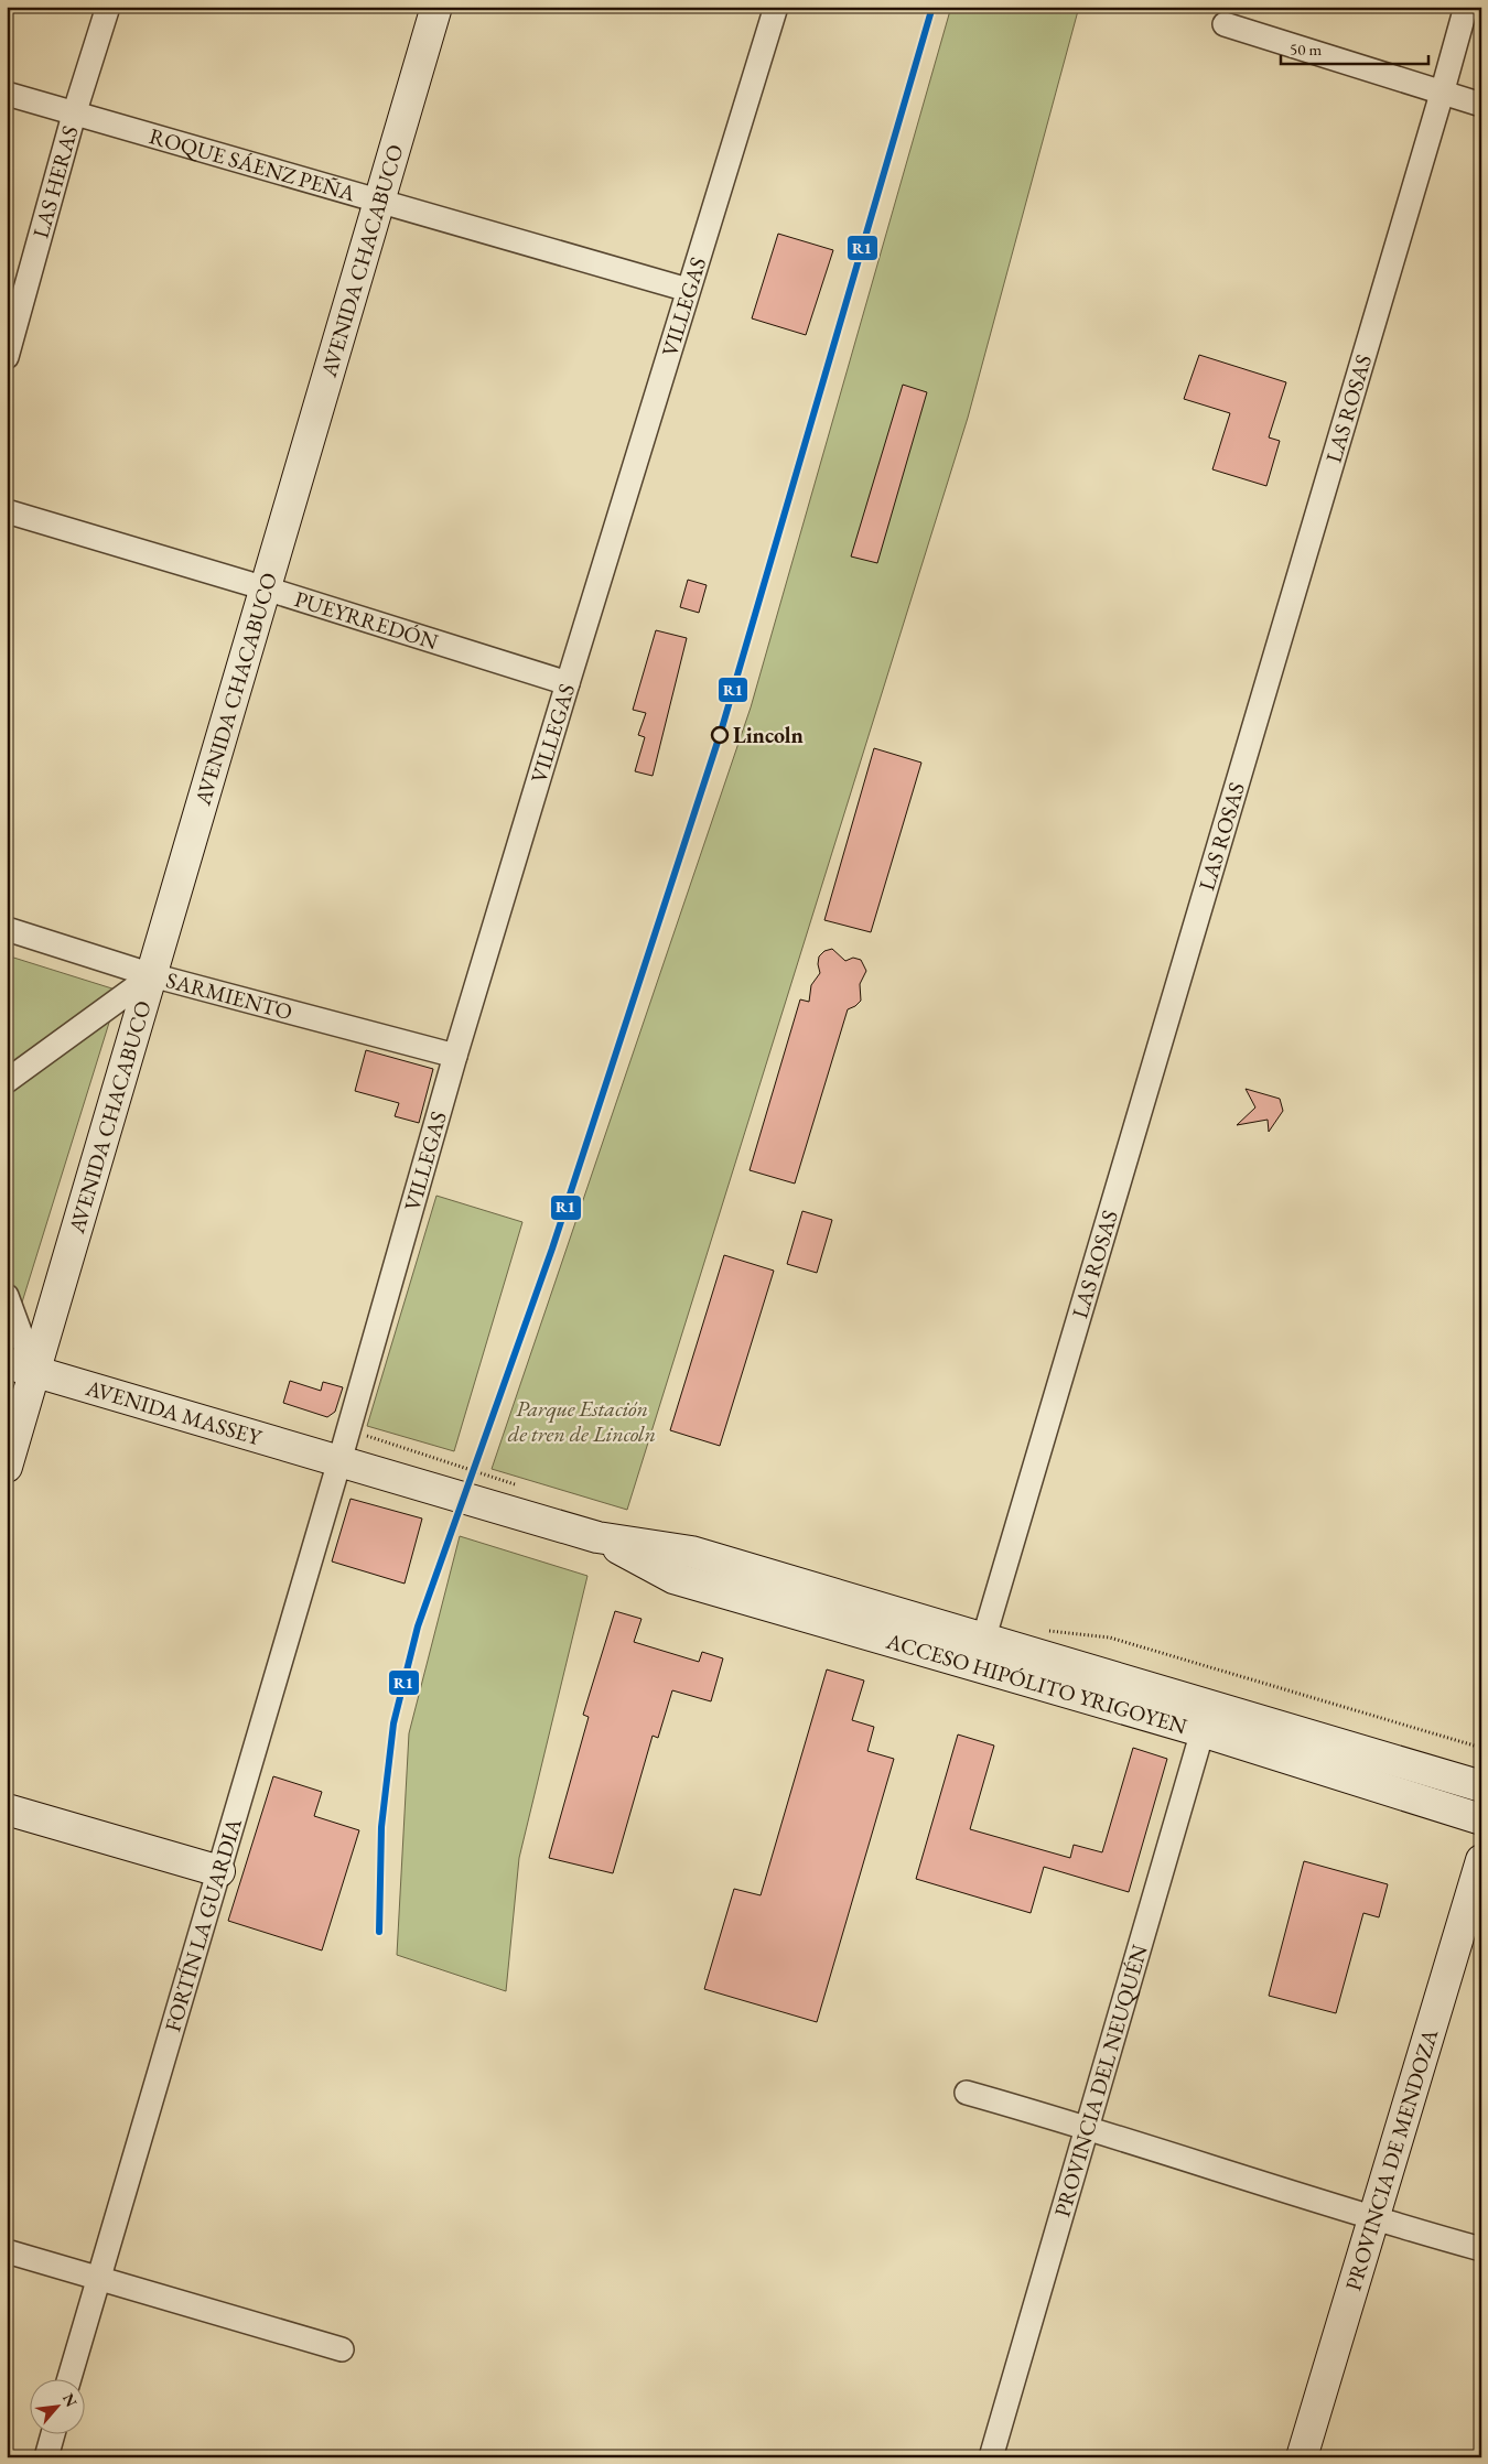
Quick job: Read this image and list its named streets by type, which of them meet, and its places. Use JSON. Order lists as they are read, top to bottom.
{
  "streets": {
    "main road": [
      "AVENIDA CHACABUCO",
      "AVENIDA MASSEY",
      "ACCESO HIPÓLITO YRIGOYEN",
      "PROVINCIA DE MENDOZA"
    ],
    "street": [
      "ROQUE SÁENZ PEÑA",
      "LAS HERAS",
      "VILLEGAS",
      "LAS ROSAS",
      "PUEYRREDÓN",
      "SARMIENTO",
      "FORTÍN LA GUARDIA",
      "PROVINCIA DEL NEUQUÉN"
    ]
  },
  "crossings": [
    ["ROQUE SÁENZ PEÑA", "LAS HERAS"],
    ["ROQUE SÁENZ PEÑA", "AVENIDA CHACABUCO"],
    ["ROQUE SÁENZ PEÑA", "VILLEGAS"],
    ["AVENIDA CHACABUCO", "PUEYRREDÓN"],
    ["AVENIDA CHACABUCO", "SARMIENTO"],
    ["AVENIDA CHACABUCO", "AVENIDA MASSEY"],
    ["VILLEGAS", "PUEYRREDÓN"],
    ["VILLEGAS", "SARMIENTO"],
    ["VILLEGAS", "AVENIDA MASSEY"],
    ["VILLEGAS", "ACCESO HIPÓLITO YRIGOYEN"],
    ["VILLEGAS", "FORTÍN LA GUARDIA"],
    ["LAS ROSAS", "ACCESO HIPÓLITO YRIGOYEN"],
    ["AVENIDA MASSEY", "ACCESO HIPÓLITO YRIGOYEN"],
    ["AVENIDA MASSEY", "FORTÍN LA GUARDIA"],
    ["ACCESO HIPÓLITO YRIGOYEN", "FORTÍN LA GUARDIA"],
    ["ACCESO HIPÓLITO YRIGOYEN", "PROVINCIA DEL NEUQUÉN"]
  ],
  "parks": ["Parque Estación de tren de Lincoln"],
  "places": ["Lincoln"],
  "lines": ["transit line R1"],
  "scale_bar": "50 m",
  "north": "top right"
}
